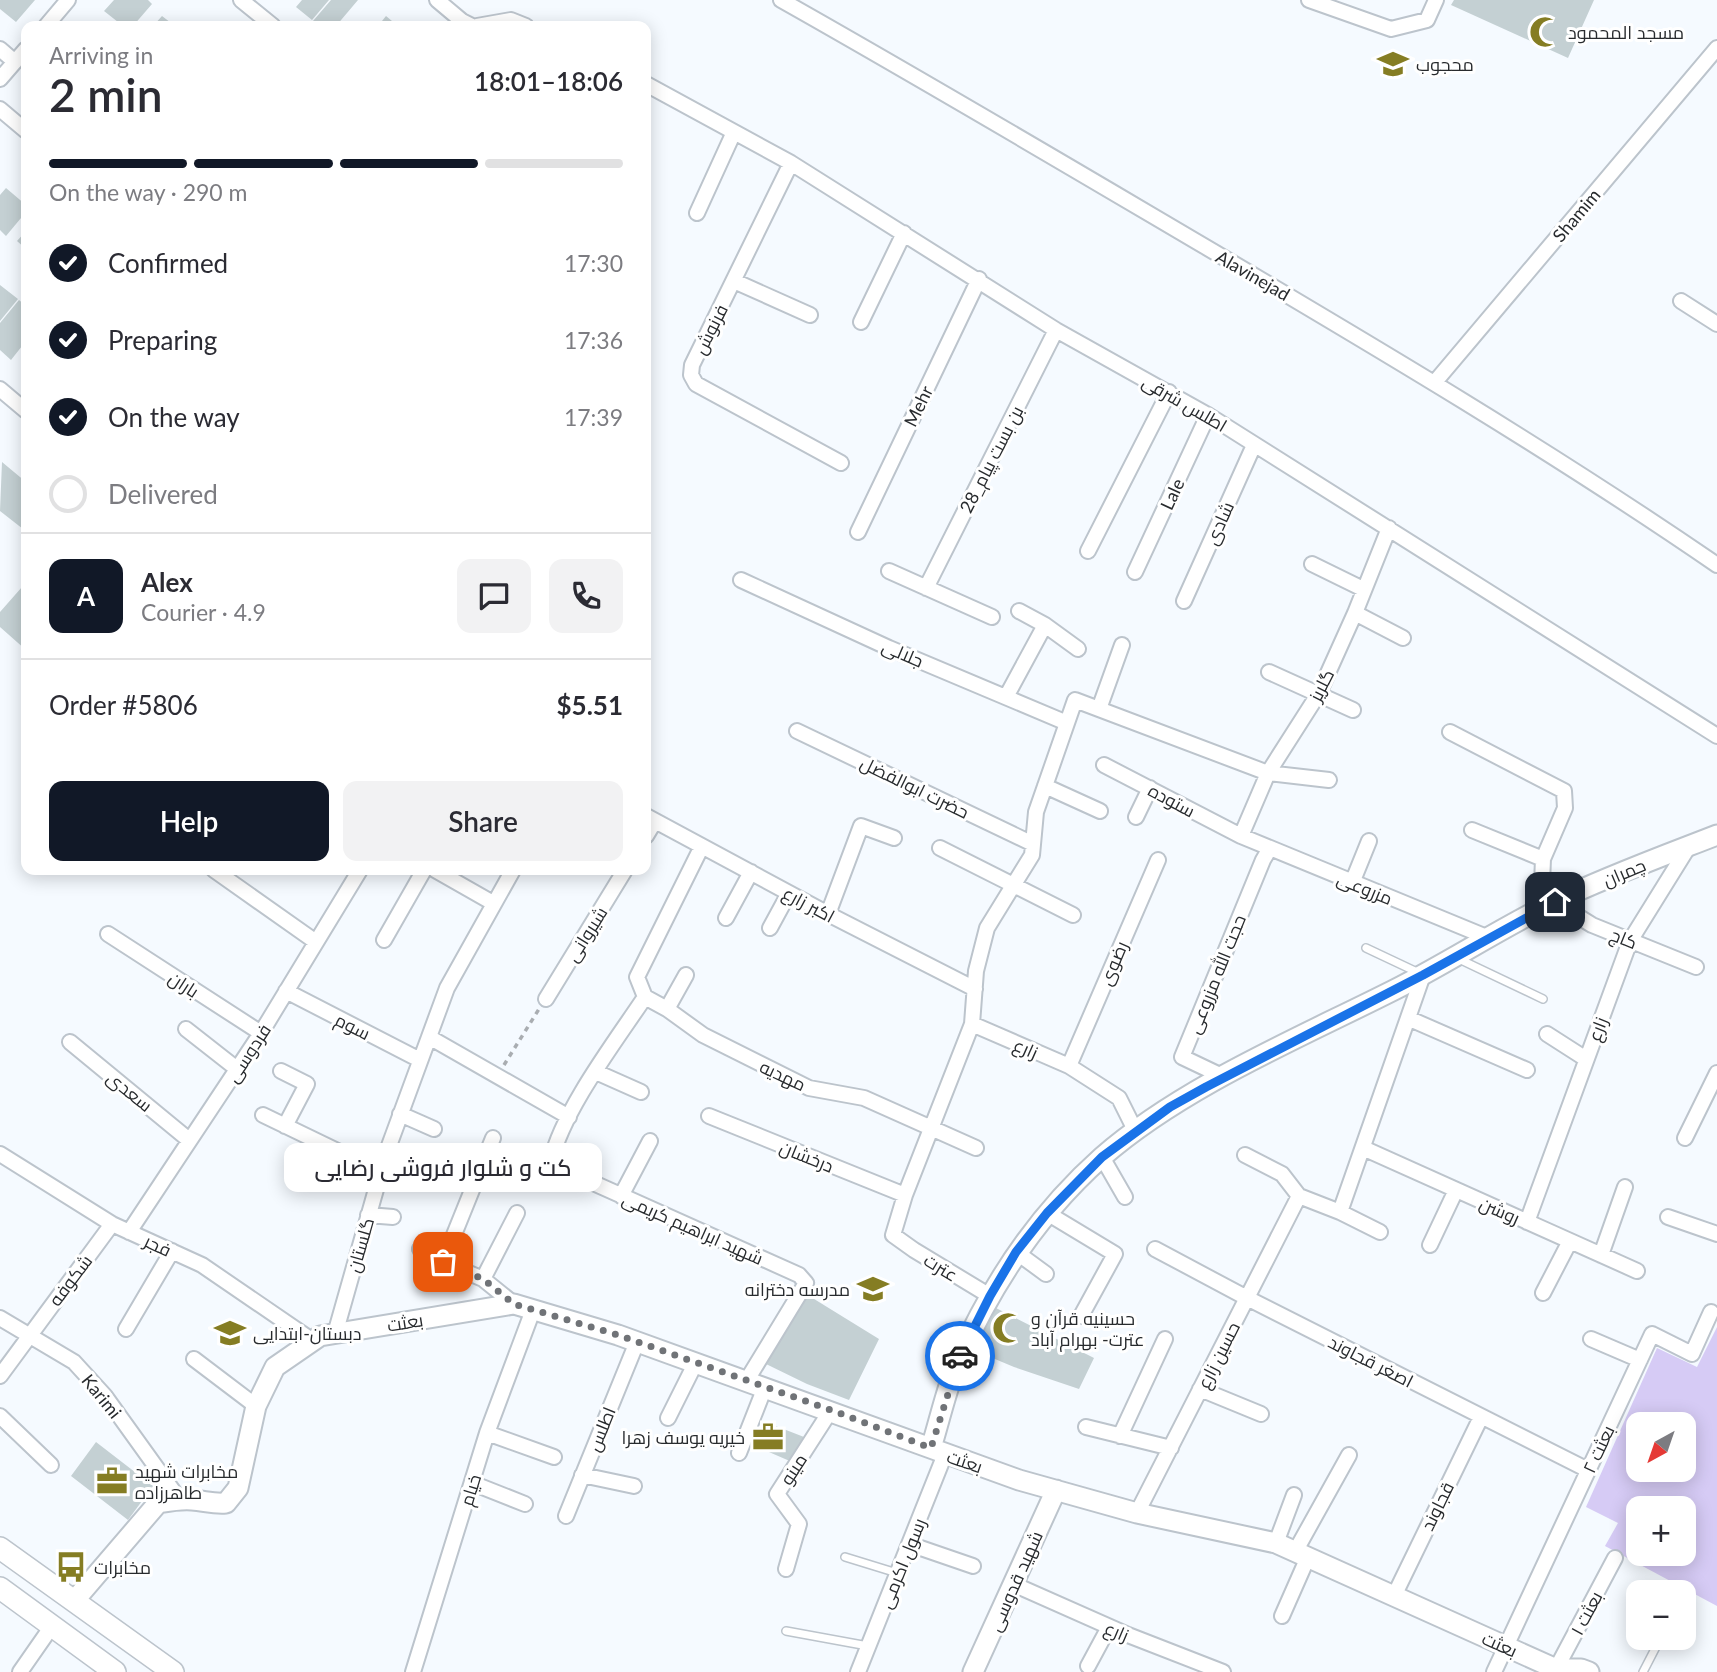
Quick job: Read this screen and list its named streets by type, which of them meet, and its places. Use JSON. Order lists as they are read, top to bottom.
{
  "streets": {
    "street": [
      "Shamim",
      "Alavinejad",
      "فرنوش",
      "اطلس شرقی",
      "Mehr",
      "بن بست پیام_28",
      "Lale",
      "شادی",
      "جلالی",
      "گلریز",
      "حضرت ابوالفضل",
      "ستوده",
      "چمران",
      "مزروعی",
      "اکبر زارع",
      "شیروانی",
      "کاج",
      "رضوی",
      "حجت الله مزروعی",
      "باران",
      "سوم",
      "زارع",
      "فردوسی",
      "مهدیه",
      "سعدی",
      "درخشان",
      "روشن",
      "شهید ابراهیم کریمی",
      "فجر",
      "گلستان",
      "عترت",
      "شکوفه",
      "بعثت",
      "حسین زارع",
      "اصغر قجاوند",
      "Karimi",
      "اطلس",
      "بعثت ۲",
      "مینو",
      "خیام",
      "قجاوند",
      "رسول اکرمی",
      "شهید قدوسی",
      "بعثت ۱"
    ]
  },
  "crossings": [
    ["Shamim", "Alavinejad"],
    ["فرنوش", "اطلس شرقی"],
    ["اطلس شرقی", "Mehr"],
    ["اطلس شرقی", "بن بست پیام_28"],
    ["اطلس شرقی", "Lale"],
    ["اطلس شرقی", "شادی"],
    ["اطلس شرقی", "گلریز"],
    ["گلریز", "ستوده"],
    ["گلریز", "مزروعی"],
    ["ستوده", "مزروعی"],
    ["چمران", "مزروعی"],
    ["چمران", "کاج"],
    ["چمران", "حجت الله مزروعی"],
    ["چمران", "زارع"],
    ["چمران", "عترت"],
    ["چمران", "بعثت"],
    ["چمران", "رسول اکرمی"],
    ["مزروعی", "حجت الله مزروعی"],
    ["کاج", "زارع"],
    ["رضوی", "زارع"],
    ["باران", "فردوسی"],
    ["سوم", "فردوسی"],
    ["سوم", "گلستان"],
    ["زارع", "روشن"],
    ["زارع", "شهید قدوسی"],
    ["فردوسی", "سعدی"],
    ["فردوسی", "فجر"],
    ["درخشان", "عترت"],
    ["شهید ابراهیم کریمی", "بعثت"],
    ["فجر", "شکوفه"],
    ["فجر", "بعثت"],
    ["گلستان", "بعثت"],
    ["شکوفه", "Karimi"],
    ["بعثت", "حسین زارع"],
    ["بعثت", "Karimi"],
    ["بعثت", "اطلس"],
    ["بعثت", "بعثت ۲"],
    ["بعثت", "مینو"],
    ["بعثت", "خیام"],
    ["بعثت", "قجاوند"],
    ["بعثت", "رسول اکرمی"],
    ["بعثت", "شهید قدوسی"],
    ["بعثت", "بعثت ۱"],
    ["حسین زارع", "اصغر قجاوند"],
    ["اصغر قجاوند", "بعثت ۲"],
    ["اصغر قجاوند", "قجاوند"]
  ],
  "places": {
    "mosque": ["مسجد المحمود", "حسینیه قرآن و عترت- بهرام آباد"],
    "school or university": ["محجوب", "مدرسه دخترانه", "دبستان-ابتدایی"],
    "other": ["کت و شلوار فروشی رضایی"],
    "office": ["خیریه یوسف زهرا", "مخابرات شهید طاهرزاده"],
    "bus stop": ["مخابرات"]
  },
  "north": "bottom left",
  "page": {
    "heading": ["2 min", "Arriving in", "18:01–18:06"],
    "panel": [
      "Alex",
      "Courier · 4.9",
      "Order #5806",
      "$5.51"
    ],
    "bar": "On the way · 290 m",
    "list": [
      ["Confirmed", "17:30"],
      ["Preparing", "17:36"],
      ["On the way", "17:39"],
      "Delivered"
    ],
    "round": "A",
    "buttons": ["Help", "Share"],
    "bubble": "کت و شلوار فروشی رضایی",
    "map_buttons": ["+", "−"]
  }
}
